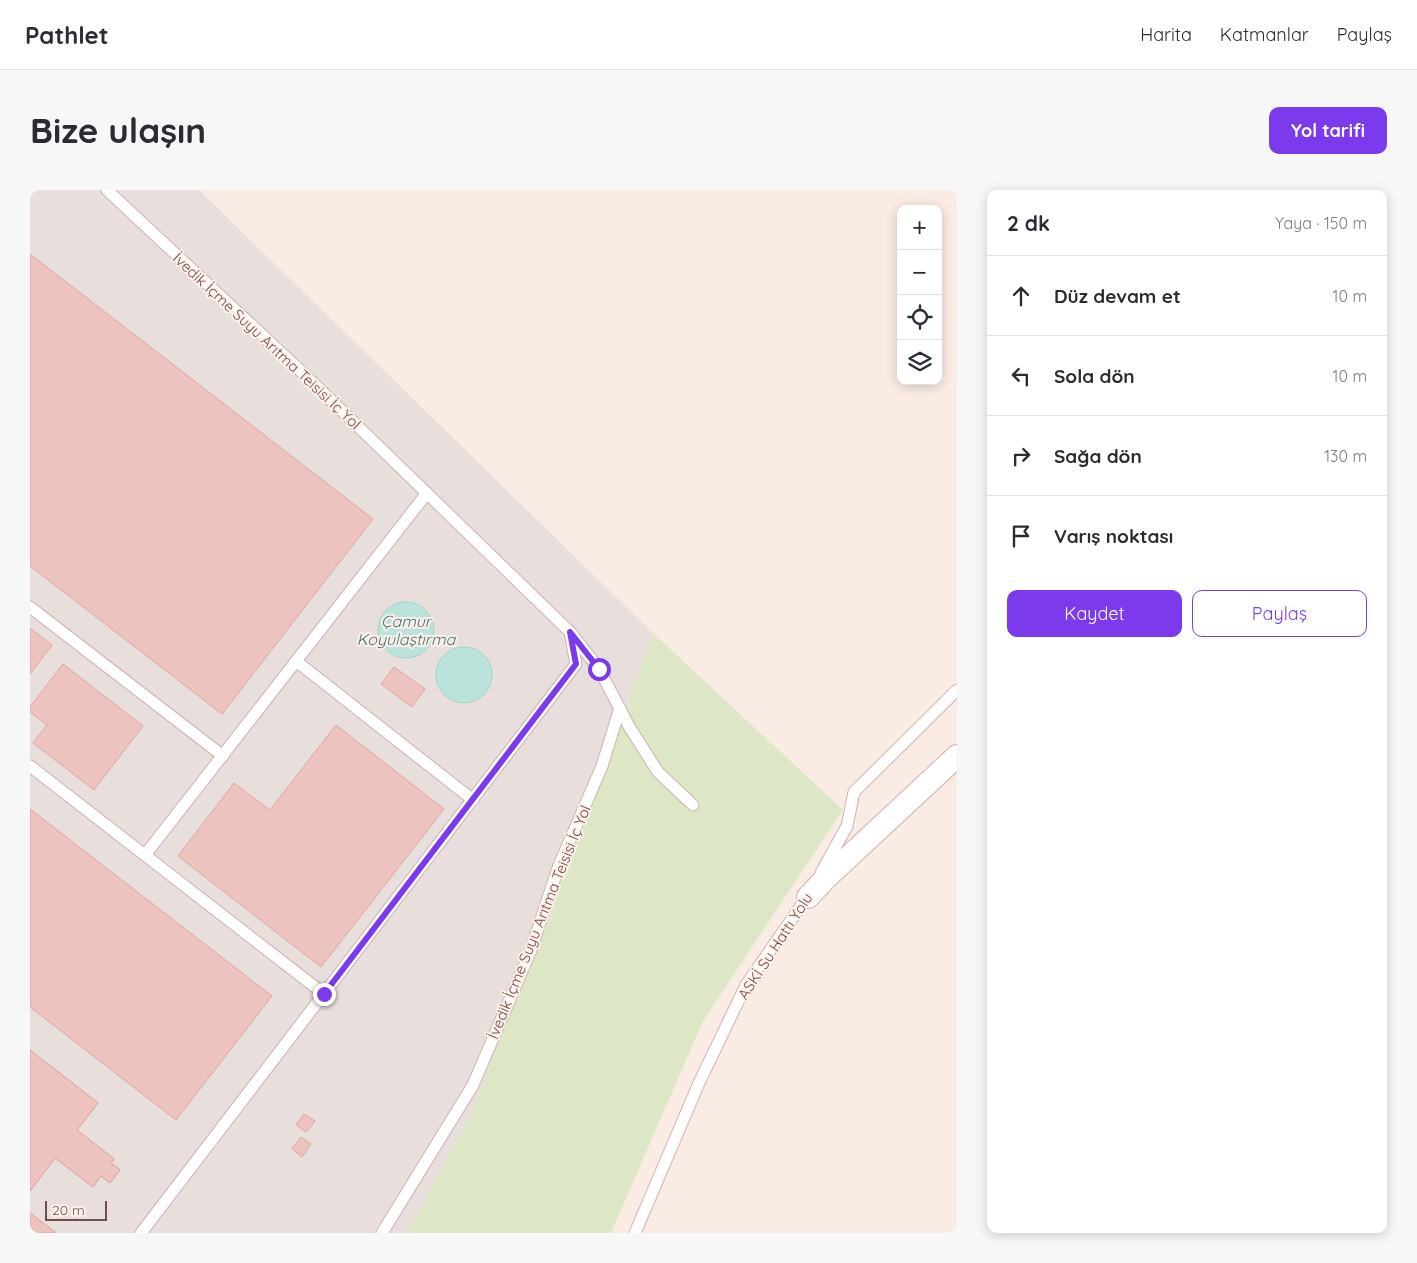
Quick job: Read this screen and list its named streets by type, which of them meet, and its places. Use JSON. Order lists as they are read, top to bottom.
{
  "streets": {
    "lane": ["İvedik İçme Suyu Arıtma Teisisi İç Yol", "ASKİ Su Hattı Yolu"]
  },
  "water": ["Çamur Koyulaştırma"],
  "scale_bar": "20 m",
  "page": {
    "header": "Pathlet",
    "nav": ["Harita", "Katmanlar", "Paylaş"],
    "buttons": [
      "Yol tarifi",
      ["Kaydet", "Paylaş"]
    ],
    "title": "Bize ulaşın",
    "heading": ["2 dk", "Yaya · 150 m"],
    "map_buttons": ["+", "−"],
    "list": [
      ["Düz devam et", "10 m"],
      ["Sola dön", "10 m"],
      ["Sağa dön", "130 m"],
      "Varış noktası"
    ],
    "scale": "20 m"
  }
}
